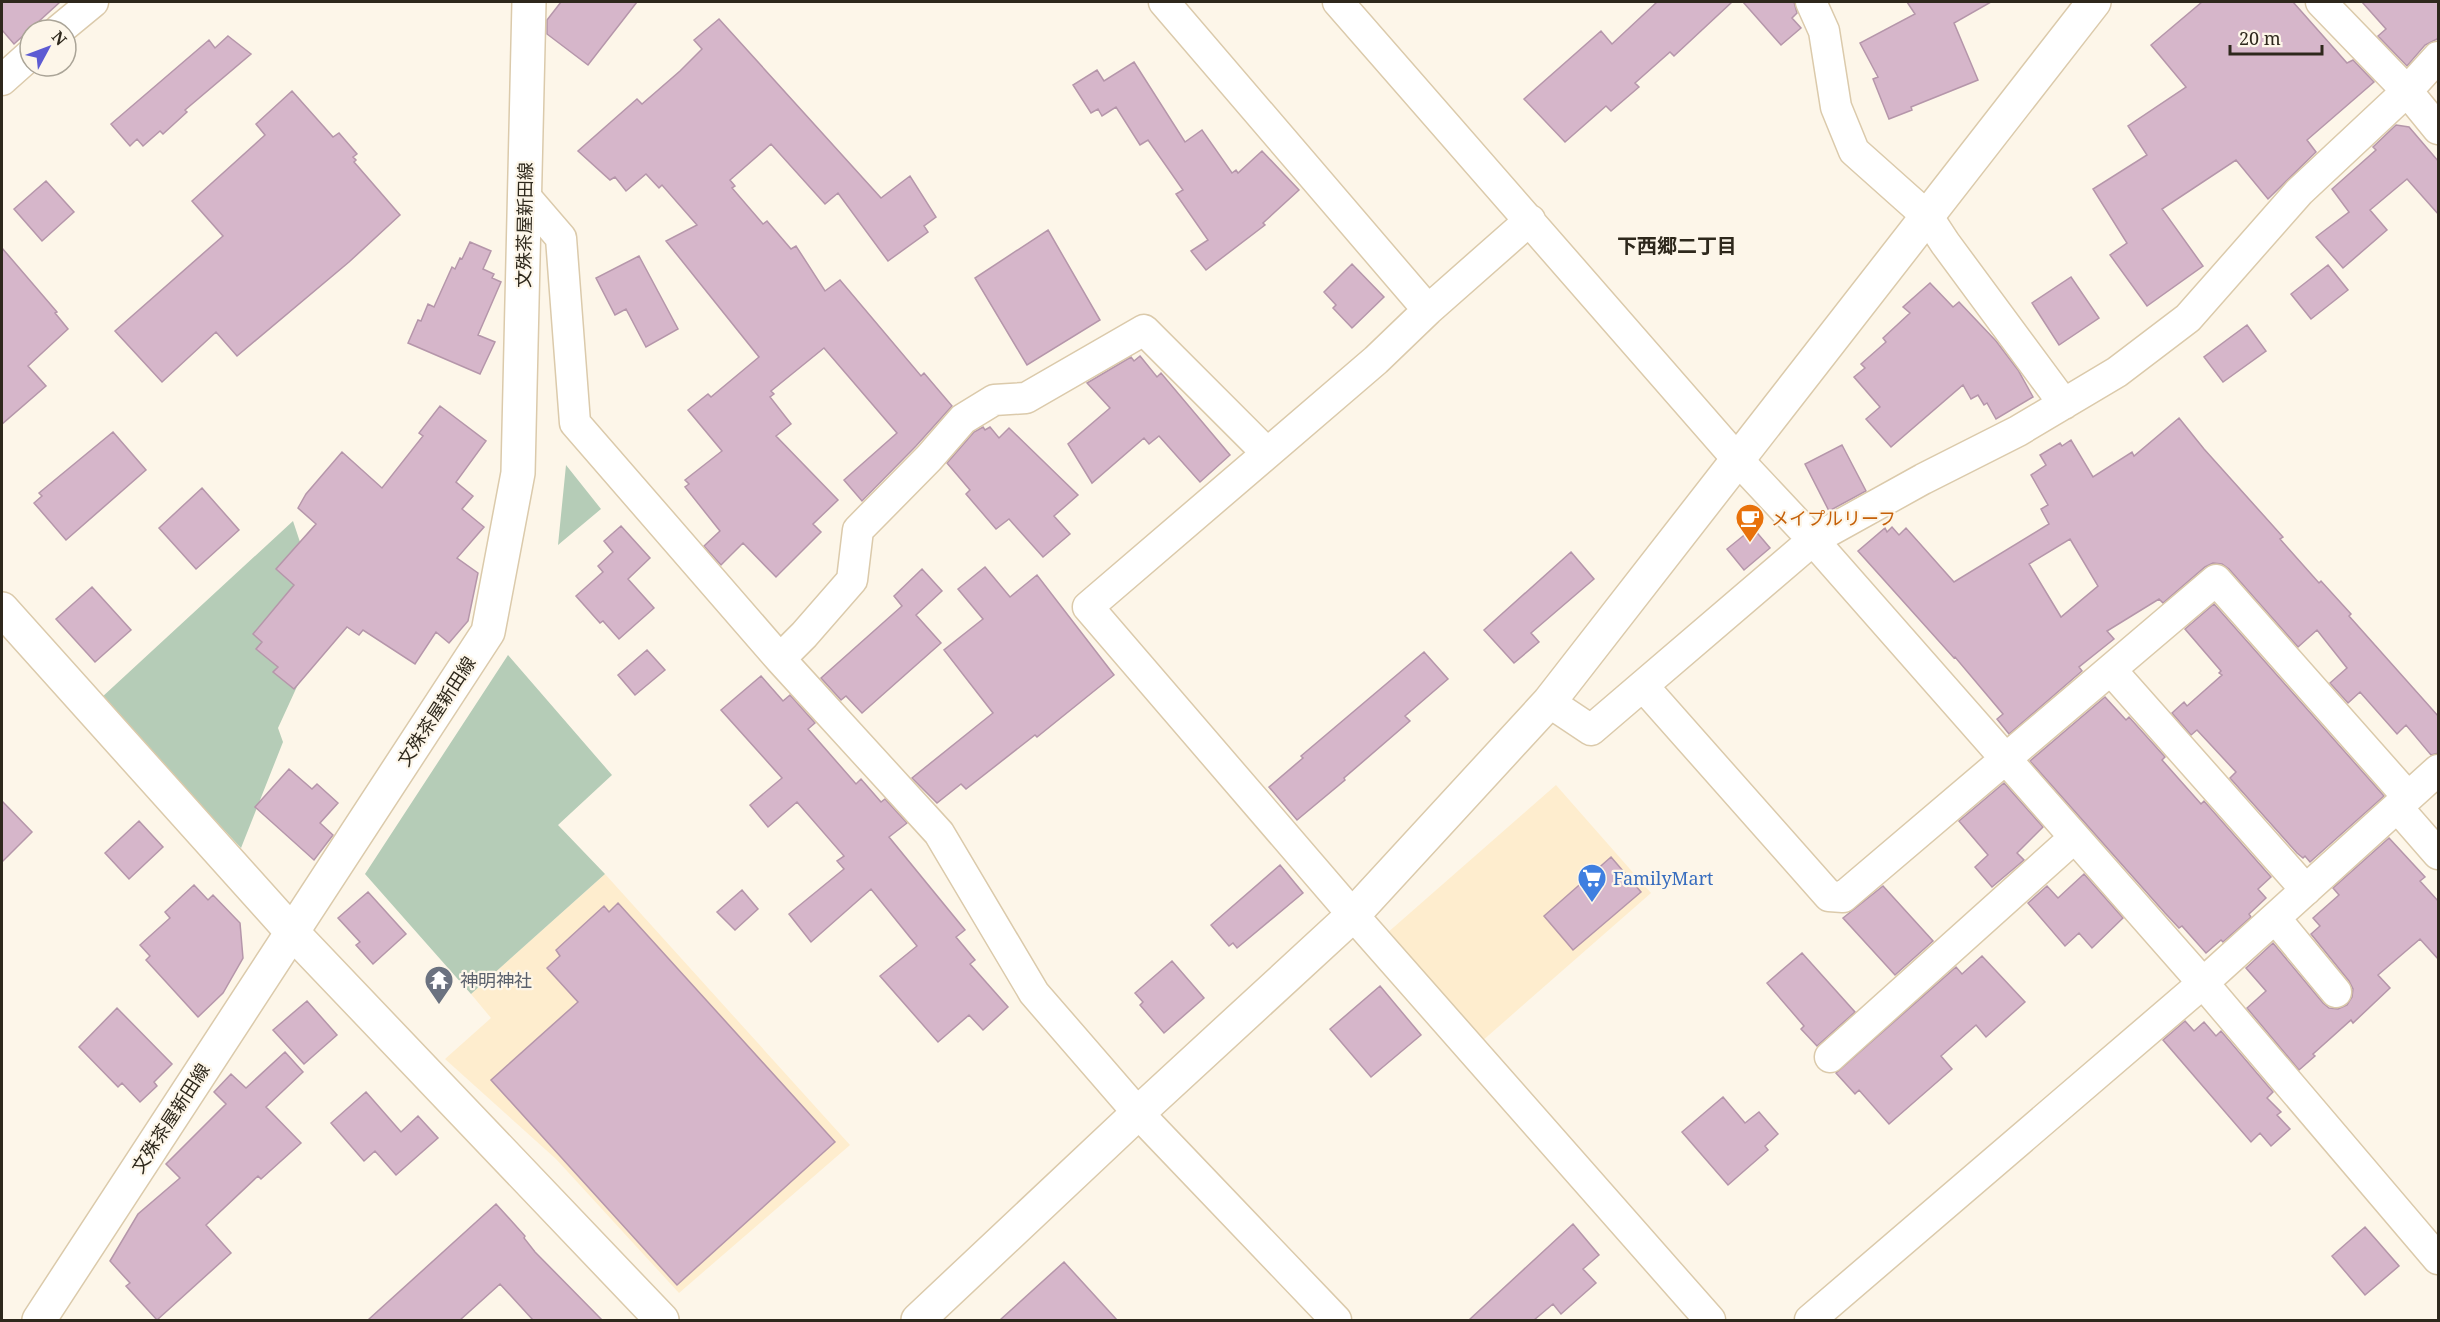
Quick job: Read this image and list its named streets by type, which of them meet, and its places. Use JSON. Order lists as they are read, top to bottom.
{
  "streets": {
    "street": ["文殊茶屋新田線"]
  },
  "districts": ["下西郷二丁目"],
  "places": {
    "cafe": ["メイプルリーフ"],
    "supermarket": ["FamilyMart"],
    "temple": ["神明神社"]
  },
  "scale_bar": "20 m",
  "north": "top right"
}
